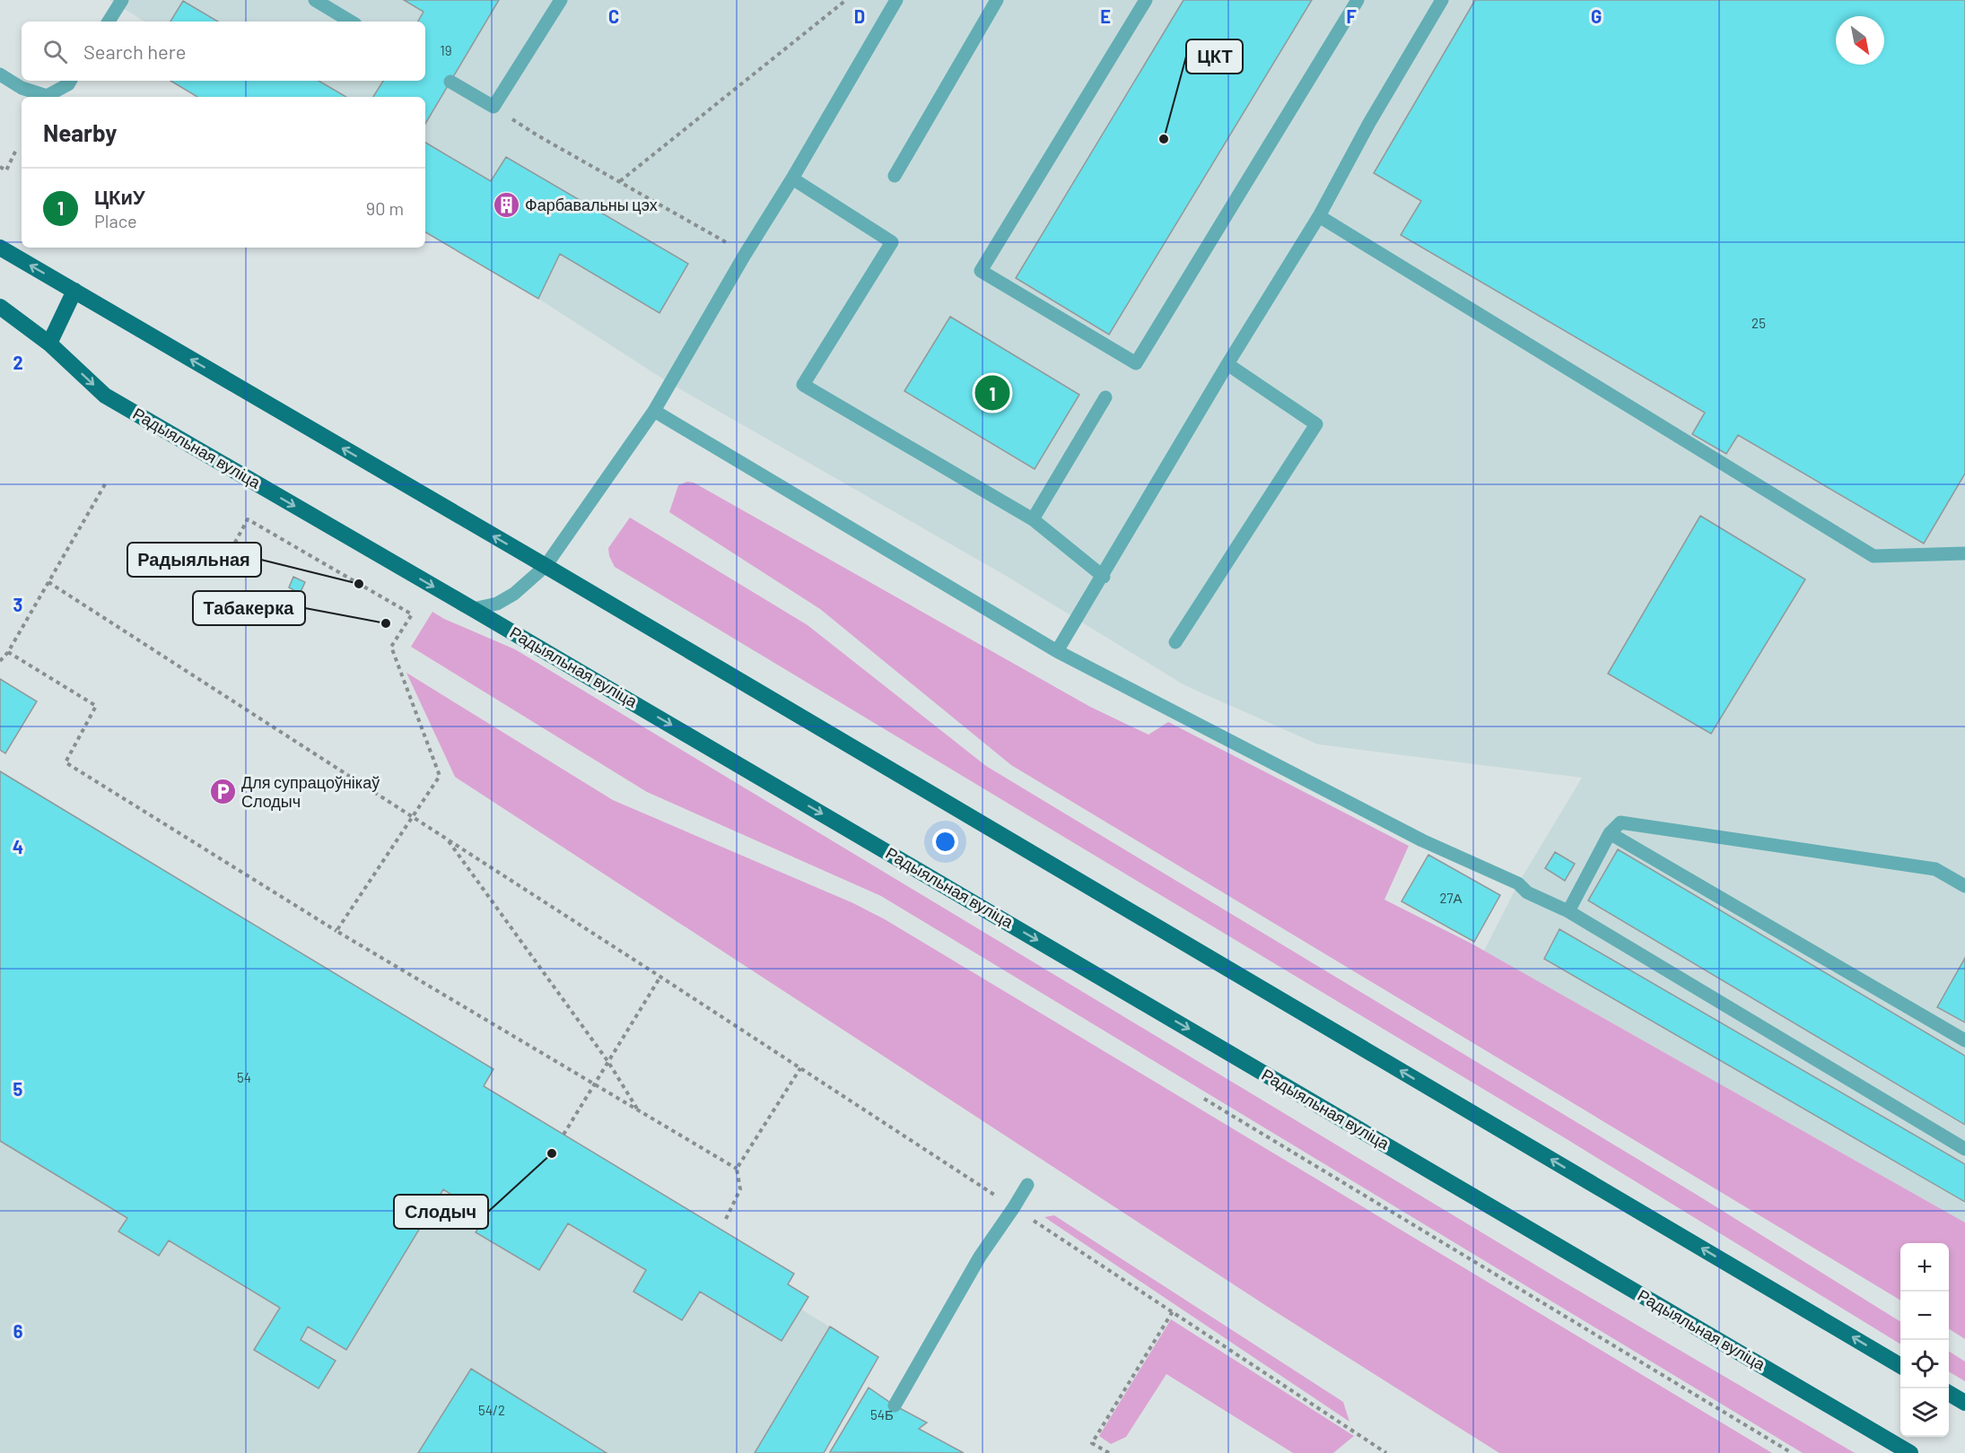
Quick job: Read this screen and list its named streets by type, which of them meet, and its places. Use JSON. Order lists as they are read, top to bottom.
{
  "streets": {
    "main road": ["Радыяльная вуліца"]
  },
  "places": {
    "other": [
      "ЦКТ",
      "Радыяльная",
      "Табакерка",
      "Слодыч"
    ],
    "building": ["Фарбавальны цэх"],
    "parking": ["Для супрацоўнікаў Слодыч"]
  },
  "house_numbers": [
    "19",
    "25",
    "27А",
    "54",
    "54/2",
    "54Б"
  ],
  "north": "bottom right",
  "page": {
    "search": "Search here",
    "heading": "Nearby",
    "list": [
      {
        "mark": "1",
        "name": "ЦКиУ",
        "note": "Place",
        "value": "90 m"
      }
    ],
    "pins": "1",
    "map_buttons": ["+", "−"]
  },
  "grid": {
    "columns": [
      "C",
      "D",
      "E",
      "F",
      "G"
    ],
    "rows": [
      "2",
      "3",
      "4",
      "5",
      "6"
    ]
  }
}
